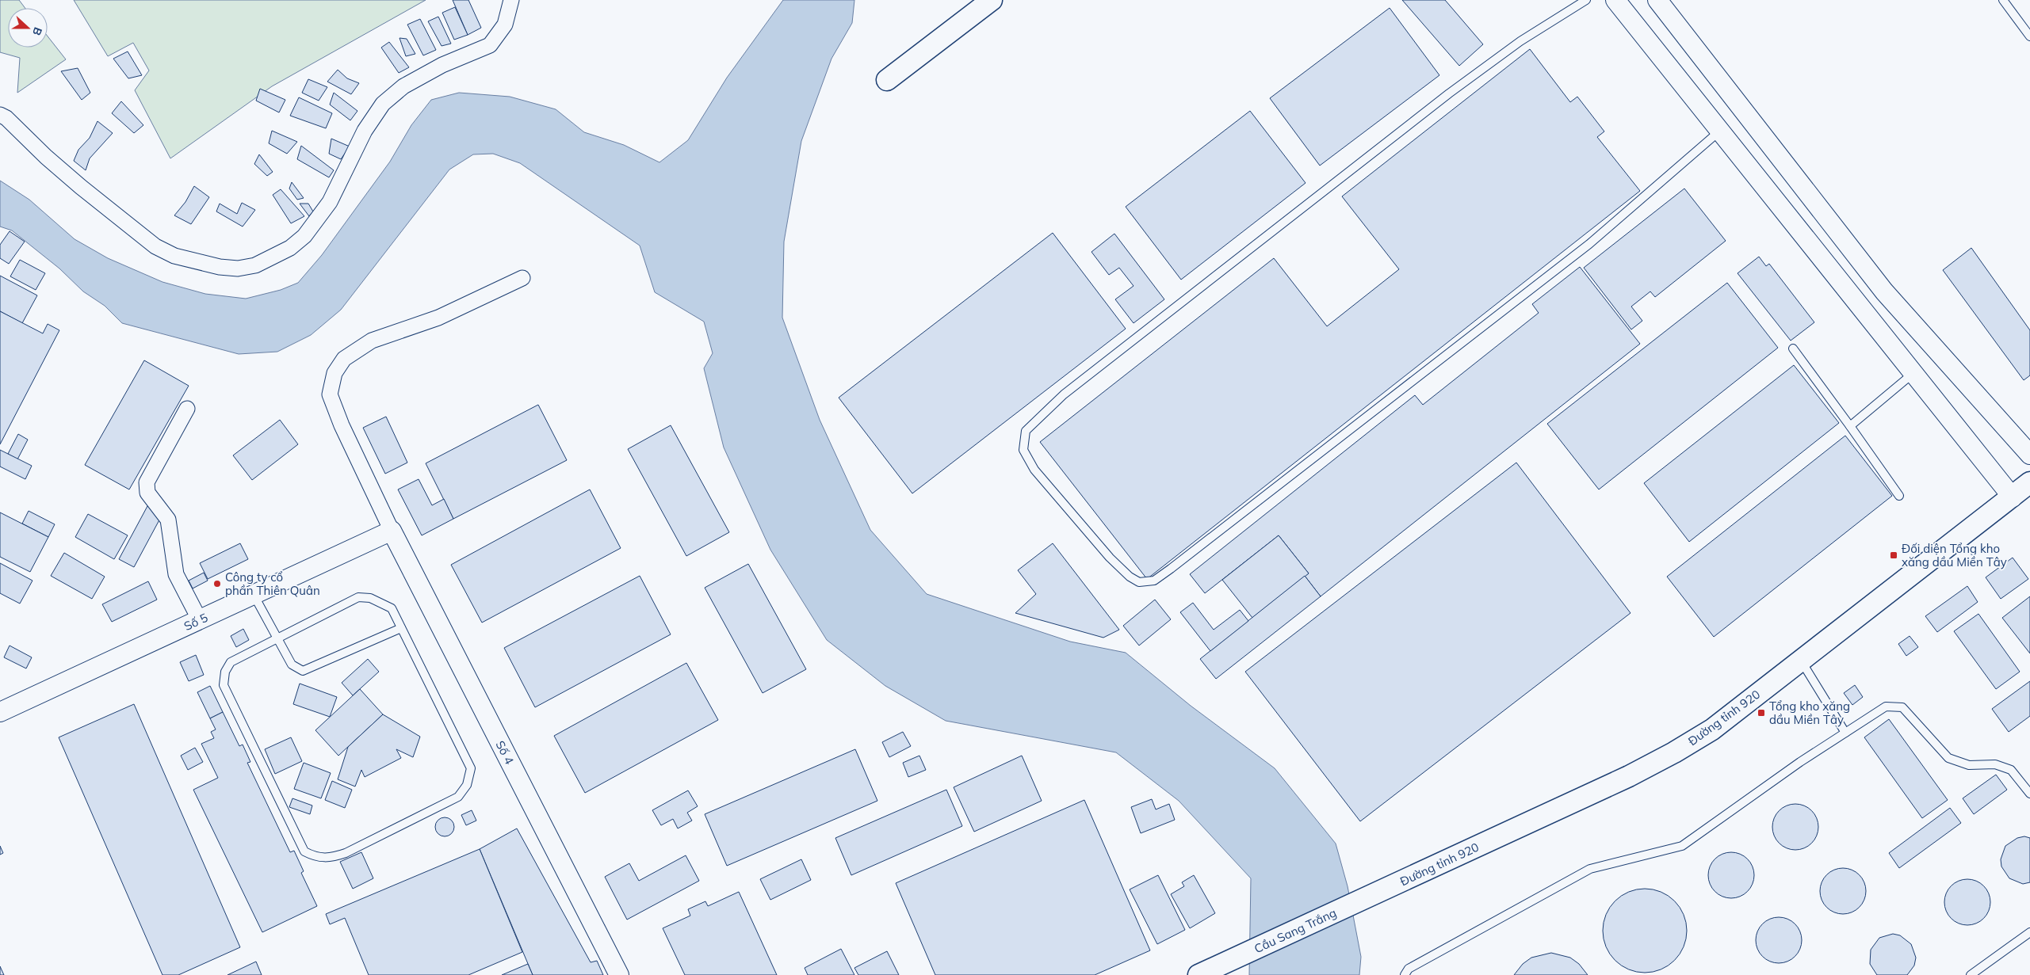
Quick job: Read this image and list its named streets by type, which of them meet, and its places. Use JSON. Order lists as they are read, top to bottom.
{
  "streets": {
    "main road": ["Đường tỉnh 920", "Cầu Sang Trắng"],
    "street": ["Số 5", "Số 4"]
  },
  "crossings": [
    ["Số 5", "Số 4"],
    ["Đường tỉnh 920", "Cầu Sang Trắng"]
  ],
  "places": {
    "transit": ["Đối diện Tổng kho xăng dầu Miền Tây", "Tổng kho xăng dầu Miền Tây"],
    "other": ["Công ty cổ phần Thiên Quân"]
  },
  "north": "right"
}
